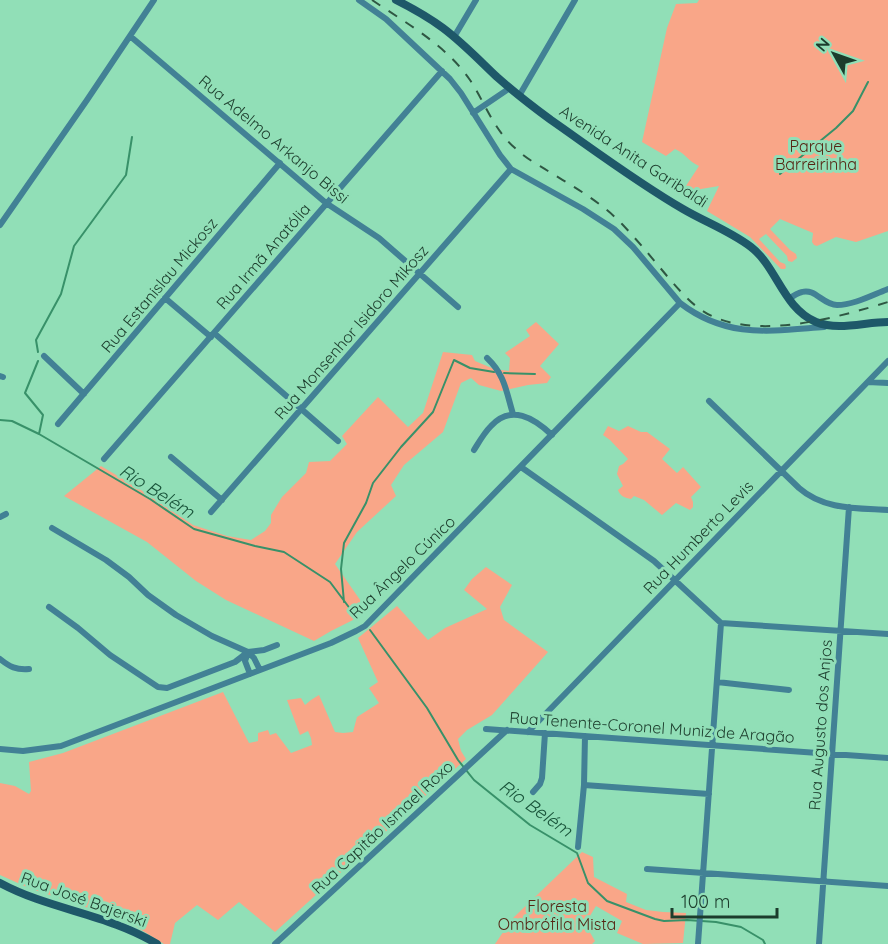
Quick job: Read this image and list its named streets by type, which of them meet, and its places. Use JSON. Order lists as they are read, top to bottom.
{
  "streets": {
    "main road": ["Avenida Anita Garibaldi", "Rua José Bajerski"],
    "street": [
      "Rua Adelmo Arkanjo Bissi",
      "Rua Irmã Anatólia",
      "Rua Estanislau Mickosz",
      "Rua Monsenhor Isidoro Mikosz",
      "Rua Humberto Levis",
      "Rua Ângelo Cúnico",
      "Rua Augusto dos Anjos",
      "Rua Tenente-Coronel Muniz de Aragão",
      "Rua Capitão Ismael Roxo"
    ]
  },
  "crossings": [
    ["Rua Adelmo Arkanjo Bissi", "Rua Irmã Anatólia"],
    ["Rua Adelmo Arkanjo Bissi", "Rua Estanislau Mickosz"],
    ["Rua Adelmo Arkanjo Bissi", "Rua Monsenhor Isidoro Mikosz"],
    ["Rua Humberto Levis", "Rua Tenente-Coronel Muniz de Aragão"],
    ["Rua Augusto dos Anjos", "Rua Tenente-Coronel Muniz de Aragão"],
    ["Rua Tenente-Coronel Muniz de Aragão", "Rua Capitão Ismael Roxo"]
  ],
  "water": ["Rio Belém"],
  "parks": ["Parque Barreirinha", "Floresta Ombrófila Mista"],
  "scale_bar": "100 m",
  "north": "top left"
}
